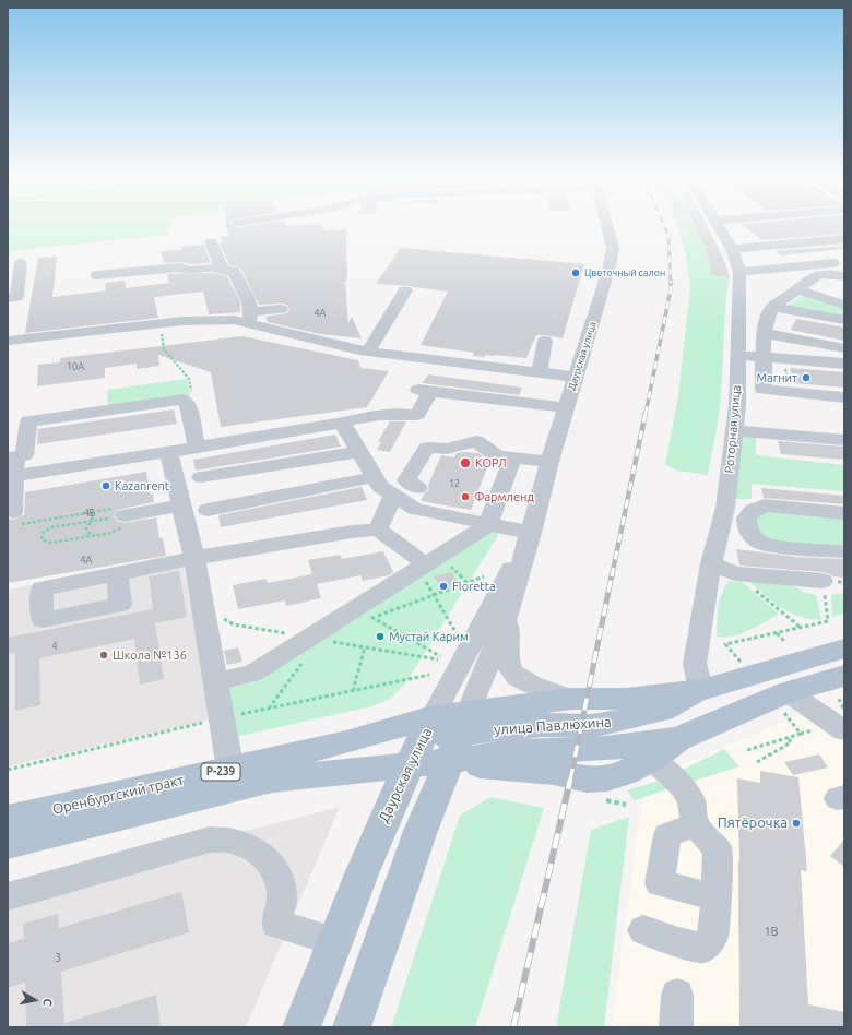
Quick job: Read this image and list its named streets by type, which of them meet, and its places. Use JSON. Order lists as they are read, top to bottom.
{
  "streets": {
    "main road": [
      "Даурская улица",
      "улица Павлюхина",
      "Р-239",
      "Оренбургский тракт"
    ],
    "street": ["Роторная улица"]
  },
  "crossings": [
    ["Даурская улица", "улица Павлюхина"],
    ["Даурская улица", "Оренбургский тракт"],
    ["Роторная улица", "улица Павлюхина"],
    ["улица Павлюхина", "Оренбургский тракт"]
  ],
  "places": [
    "Цветочный салон",
    "Магнит",
    "КОРЛ",
    "Kazanrent",
    "Фармленд",
    "Floretta",
    "Мустай Карим",
    "Школа №136",
    "Пятёрочка"
  ],
  "house_numbers": [
    "4А",
    "10А",
    "12",
    "4Б",
    "4А",
    "4",
    "1В",
    "3"
  ],
  "north": "right"
}
